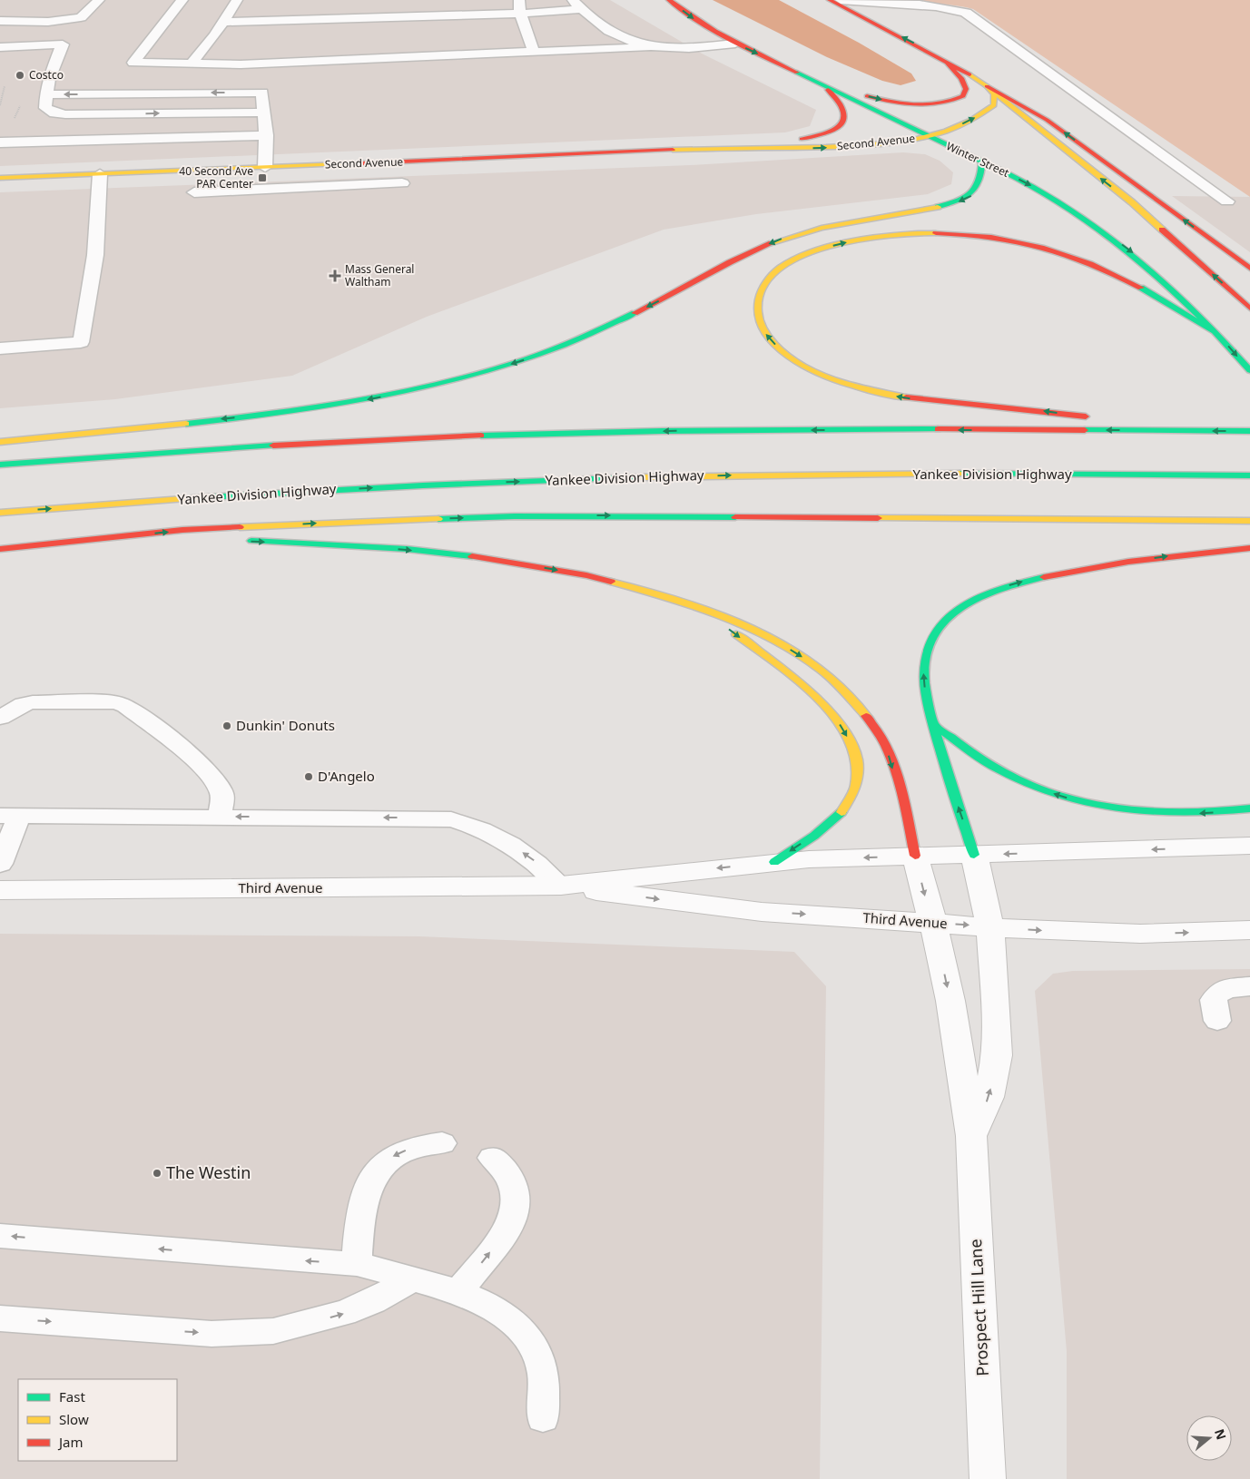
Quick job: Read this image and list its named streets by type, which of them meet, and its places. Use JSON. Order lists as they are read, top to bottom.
{
  "streets": {
    "main road": ["Second Avenue", "Winter Street", "Yankee Division Highway"],
    "street": ["Third Avenue", "Prospect Hill Lane"]
  },
  "crossings": [
    ["Second Avenue", "Winter Street"],
    ["Third Avenue", "Prospect Hill Lane"]
  ],
  "places": {
    "other": [
      "Costco",
      "Dunkin' Donuts",
      "D'Angelo",
      "The Westin"
    ],
    "transit": ["40 Second Ave PAR Center"],
    "health": ["Mass General Waltham"]
  },
  "legend": ["Fast", "Slow", "Jam"],
  "north": "right"
}
